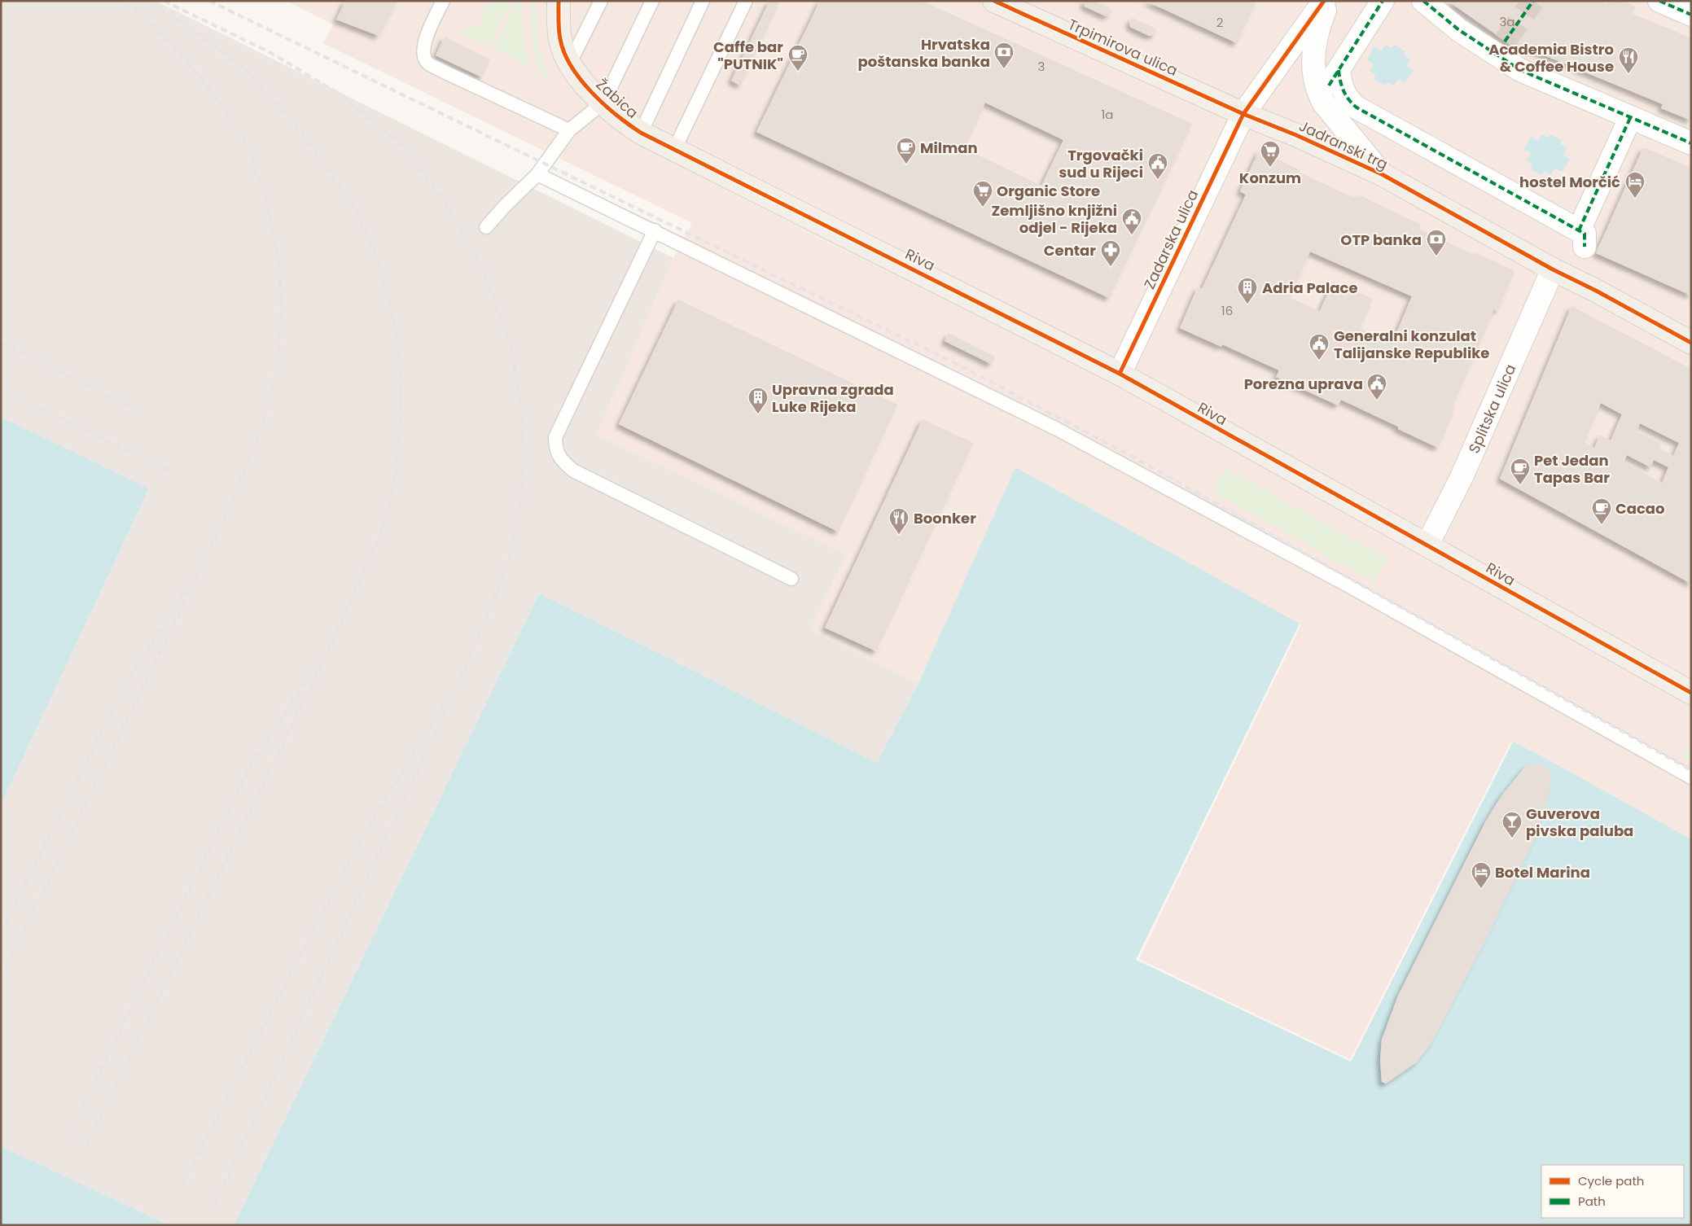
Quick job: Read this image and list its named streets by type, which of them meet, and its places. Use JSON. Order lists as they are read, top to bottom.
{
  "streets": {
    "main road": [
      "Trpimirova ulica",
      "Žabica",
      "Jadranski trg",
      "Riva"
    ],
    "street": ["Zadarska ulica", "Splitska ulica"]
  },
  "crossings": [
    ["Trpimirova ulica", "Jadranski trg"],
    ["Trpimirova ulica", "Zadarska ulica"],
    ["Žabica", "Riva"],
    ["Jadranski trg", "Zadarska ulica"],
    ["Jadranski trg", "Splitska ulica"],
    ["Zadarska ulica", "Riva"],
    ["Riva", "Splitska ulica"]
  ],
  "places": {
    "bank": ["Hrvatska poštanska banka", "OTP banka"],
    "cafe": [
      "Caffe bar \"PUTNIK\"",
      "Milman",
      "Pet Jedan Tapas Bar",
      "Cacao"
    ],
    "restaurant": ["Academia Bistro & Coffee House", "Boonker"],
    "supermarket": ["Konzum", "Organic Store"],
    "public building": [
      "Trgovački sud u Rijeci",
      "Zemljišno knjižni odjel - Rijeka",
      "Generalni konzulat Talijanske Republike",
      "Porezna uprava"
    ],
    "hotel": ["hostel Morčić", "Botel Marina"],
    "pharmacy": ["Centar"],
    "building": ["Adria Palace", "Upravna zgrada Luke Rijeka"],
    "bar": ["Guverova pivska paluba"]
  },
  "house_numbers": [
    "3a",
    "2",
    "3",
    "1a",
    "16"
  ],
  "legend": ["Cycle path", "Path"]
}
